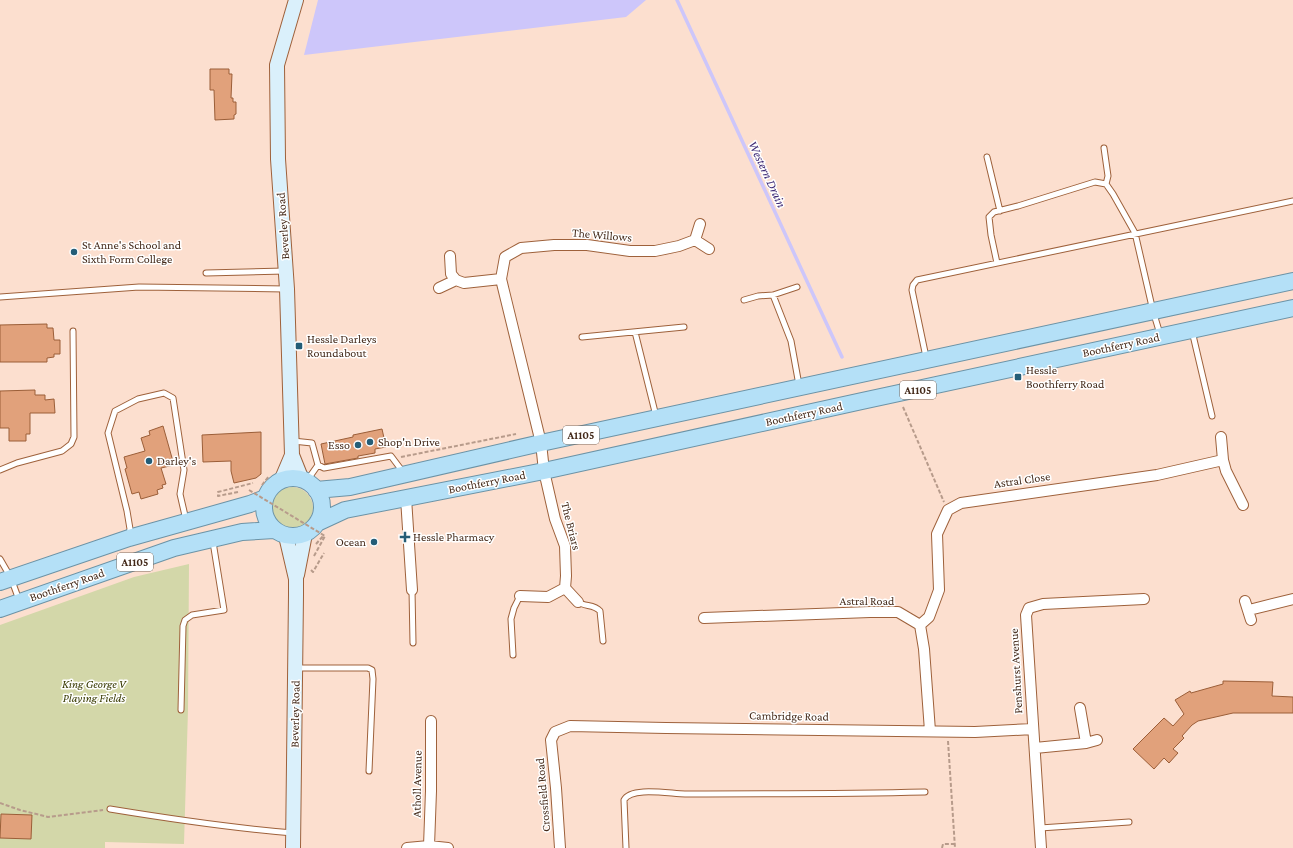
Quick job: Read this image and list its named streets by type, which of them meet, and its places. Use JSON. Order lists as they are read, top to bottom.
{
  "streets": {
    "main road": ["Beverley Road", "Boothferry Road", "A1105"],
    "street": [
      "The Willows",
      "Astral Close",
      "The Briars",
      "Astral Road",
      "Penshurst Avenue",
      "Cambridge Road",
      "Atholl Avenue",
      "Crossfield Road"
    ]
  },
  "crossings": [
    ["Beverley Road", "Boothferry Road"],
    ["The Willows", "Boothferry Road"],
    ["The Willows", "The Briars"],
    ["Boothferry Road", "The Briars"],
    ["Penshurst Avenue", "Cambridge Road"],
    ["Cambridge Road", "Crossfield Road"]
  ],
  "water": ["Western Drain"],
  "parks": ["King George V Playing Fields"],
  "places": {
    "other": [
      "St Anne's School and Sixth Form College",
      "Shop'n Drive",
      "Esso",
      "Darley's",
      "Ocean"
    ],
    "transit": ["Hessle Darleys Roundabout", "Hessle Boothferry Road"],
    "health": ["Hessle Pharmacy"]
  }
}
